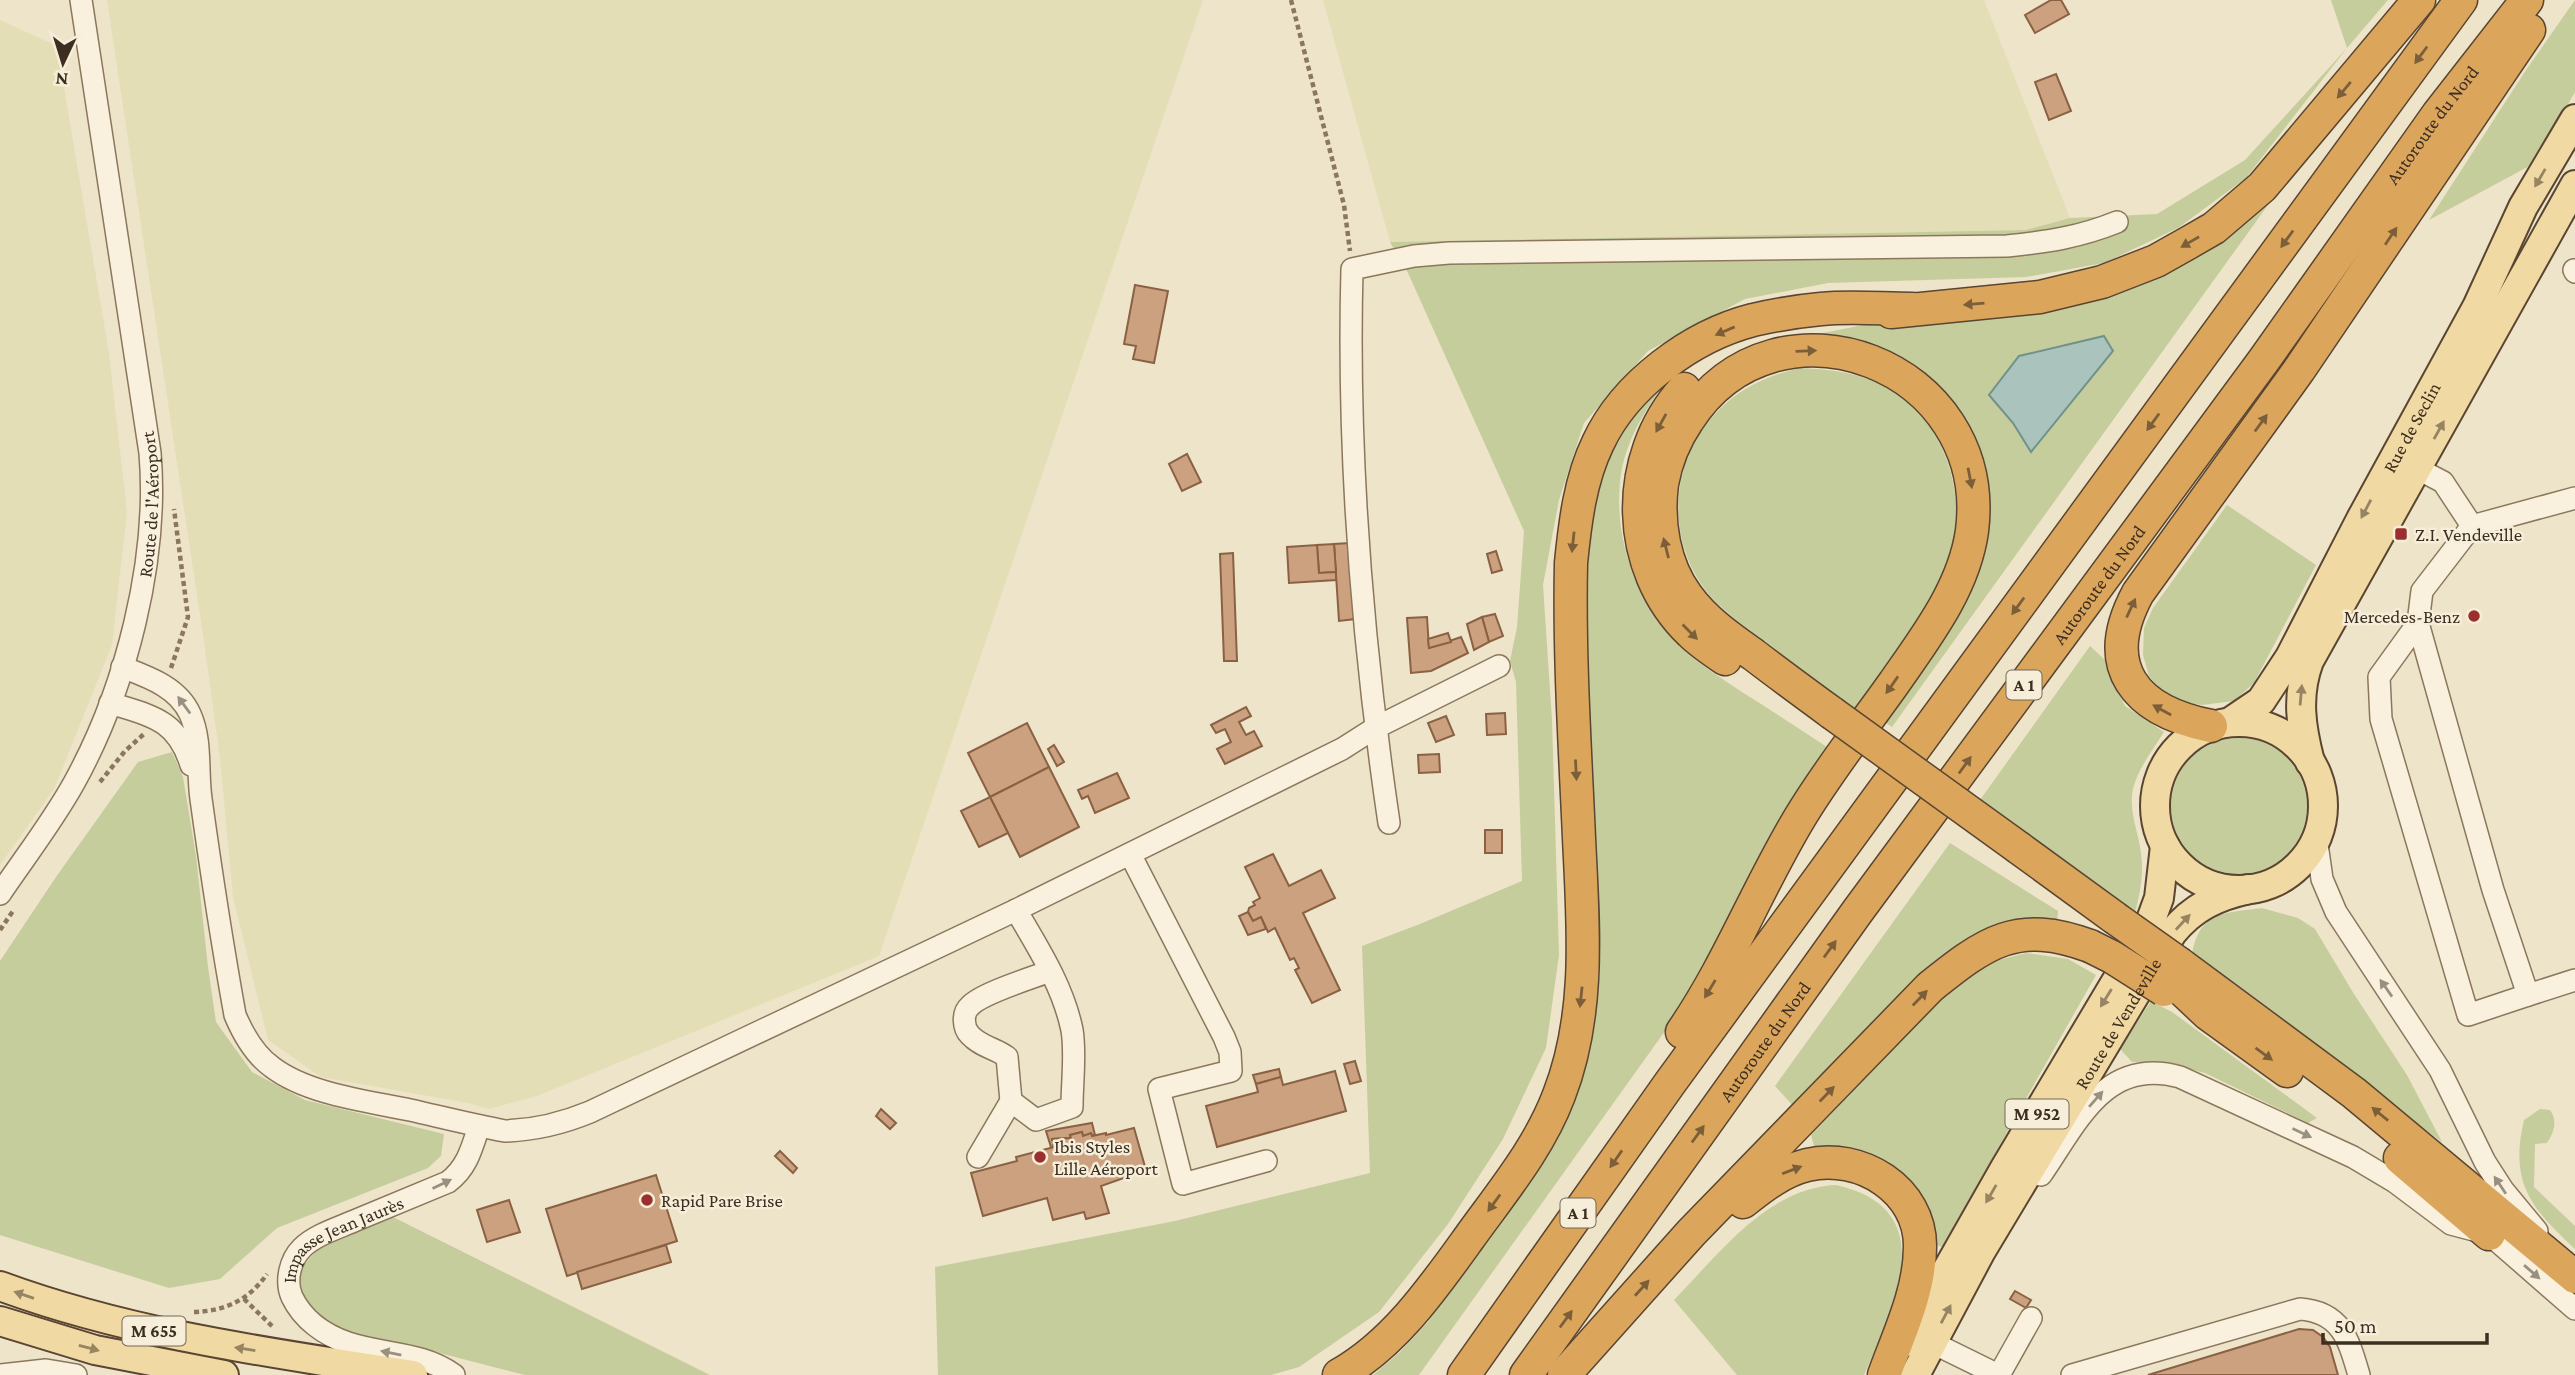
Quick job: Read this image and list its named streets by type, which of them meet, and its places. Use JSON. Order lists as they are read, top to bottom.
{
  "streets": {
    "highway": ["Autoroute du Nord", "A 1"],
    "main road": [
      "Rue de Seclin",
      "Route de Vendeville",
      "M 952",
      "M 655"
    ],
    "street": ["Route de l'Aéroport", "Impasse Jean Jaurès"]
  },
  "crossings": [
    ["Rue de Seclin", "Route de Vendeville"]
  ],
  "places": {
    "transit": ["Z.I. Vendeville"],
    "other": ["Mercedes-Benz", "Ibis Styles Lille Aéroport", "Rapid Pare Brise"]
  },
  "scale_bar": "50 m",
  "north": "bottom"
}
